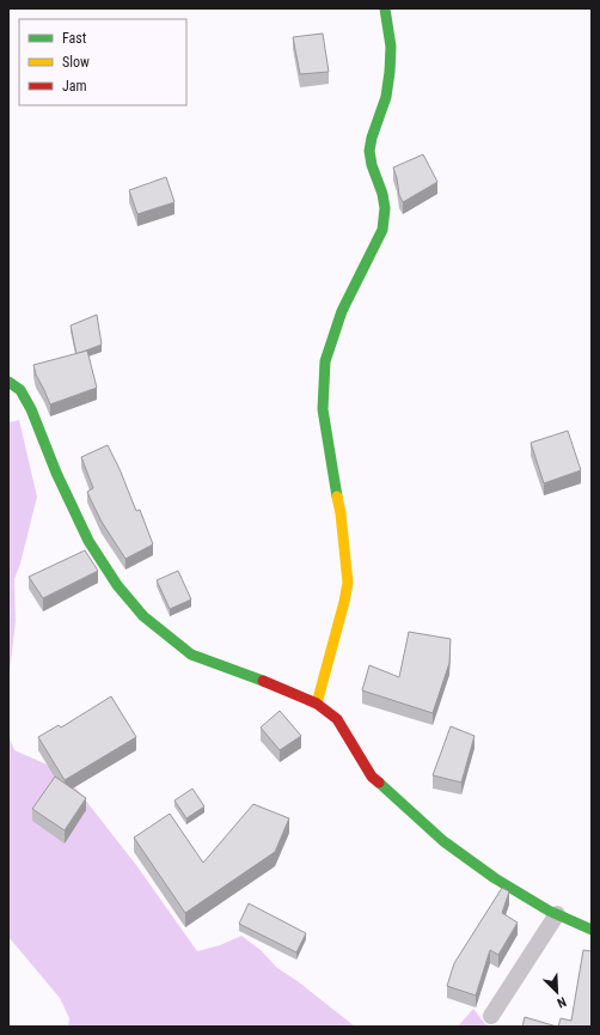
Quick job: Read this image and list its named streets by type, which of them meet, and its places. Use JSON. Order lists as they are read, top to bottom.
{
  "legend": ["Fast", "Slow", "Jam"],
  "north": "bottom right"
}
